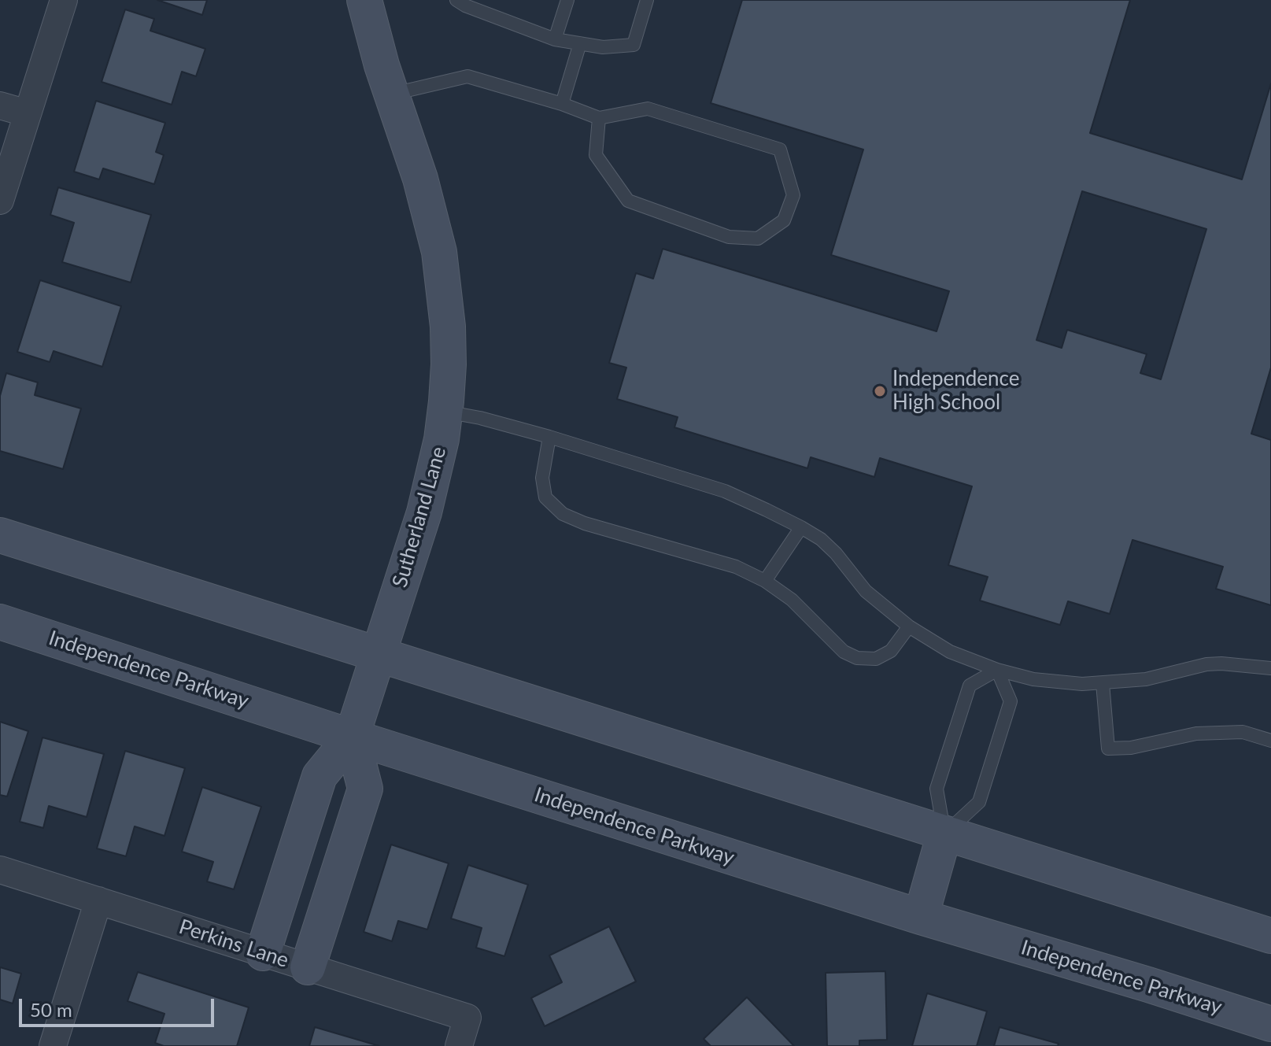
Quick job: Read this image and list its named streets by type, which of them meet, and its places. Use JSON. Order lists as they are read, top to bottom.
{
  "streets": {
    "main road": ["Sutherland Lane", "Independence Parkway"],
    "street": ["Perkins Lane"]
  },
  "crossings": [
    ["Sutherland Lane", "Independence Parkway"],
    ["Sutherland Lane", "Perkins Lane"]
  ],
  "places": ["Independence High School"],
  "scale_bar": "50 m"
}
